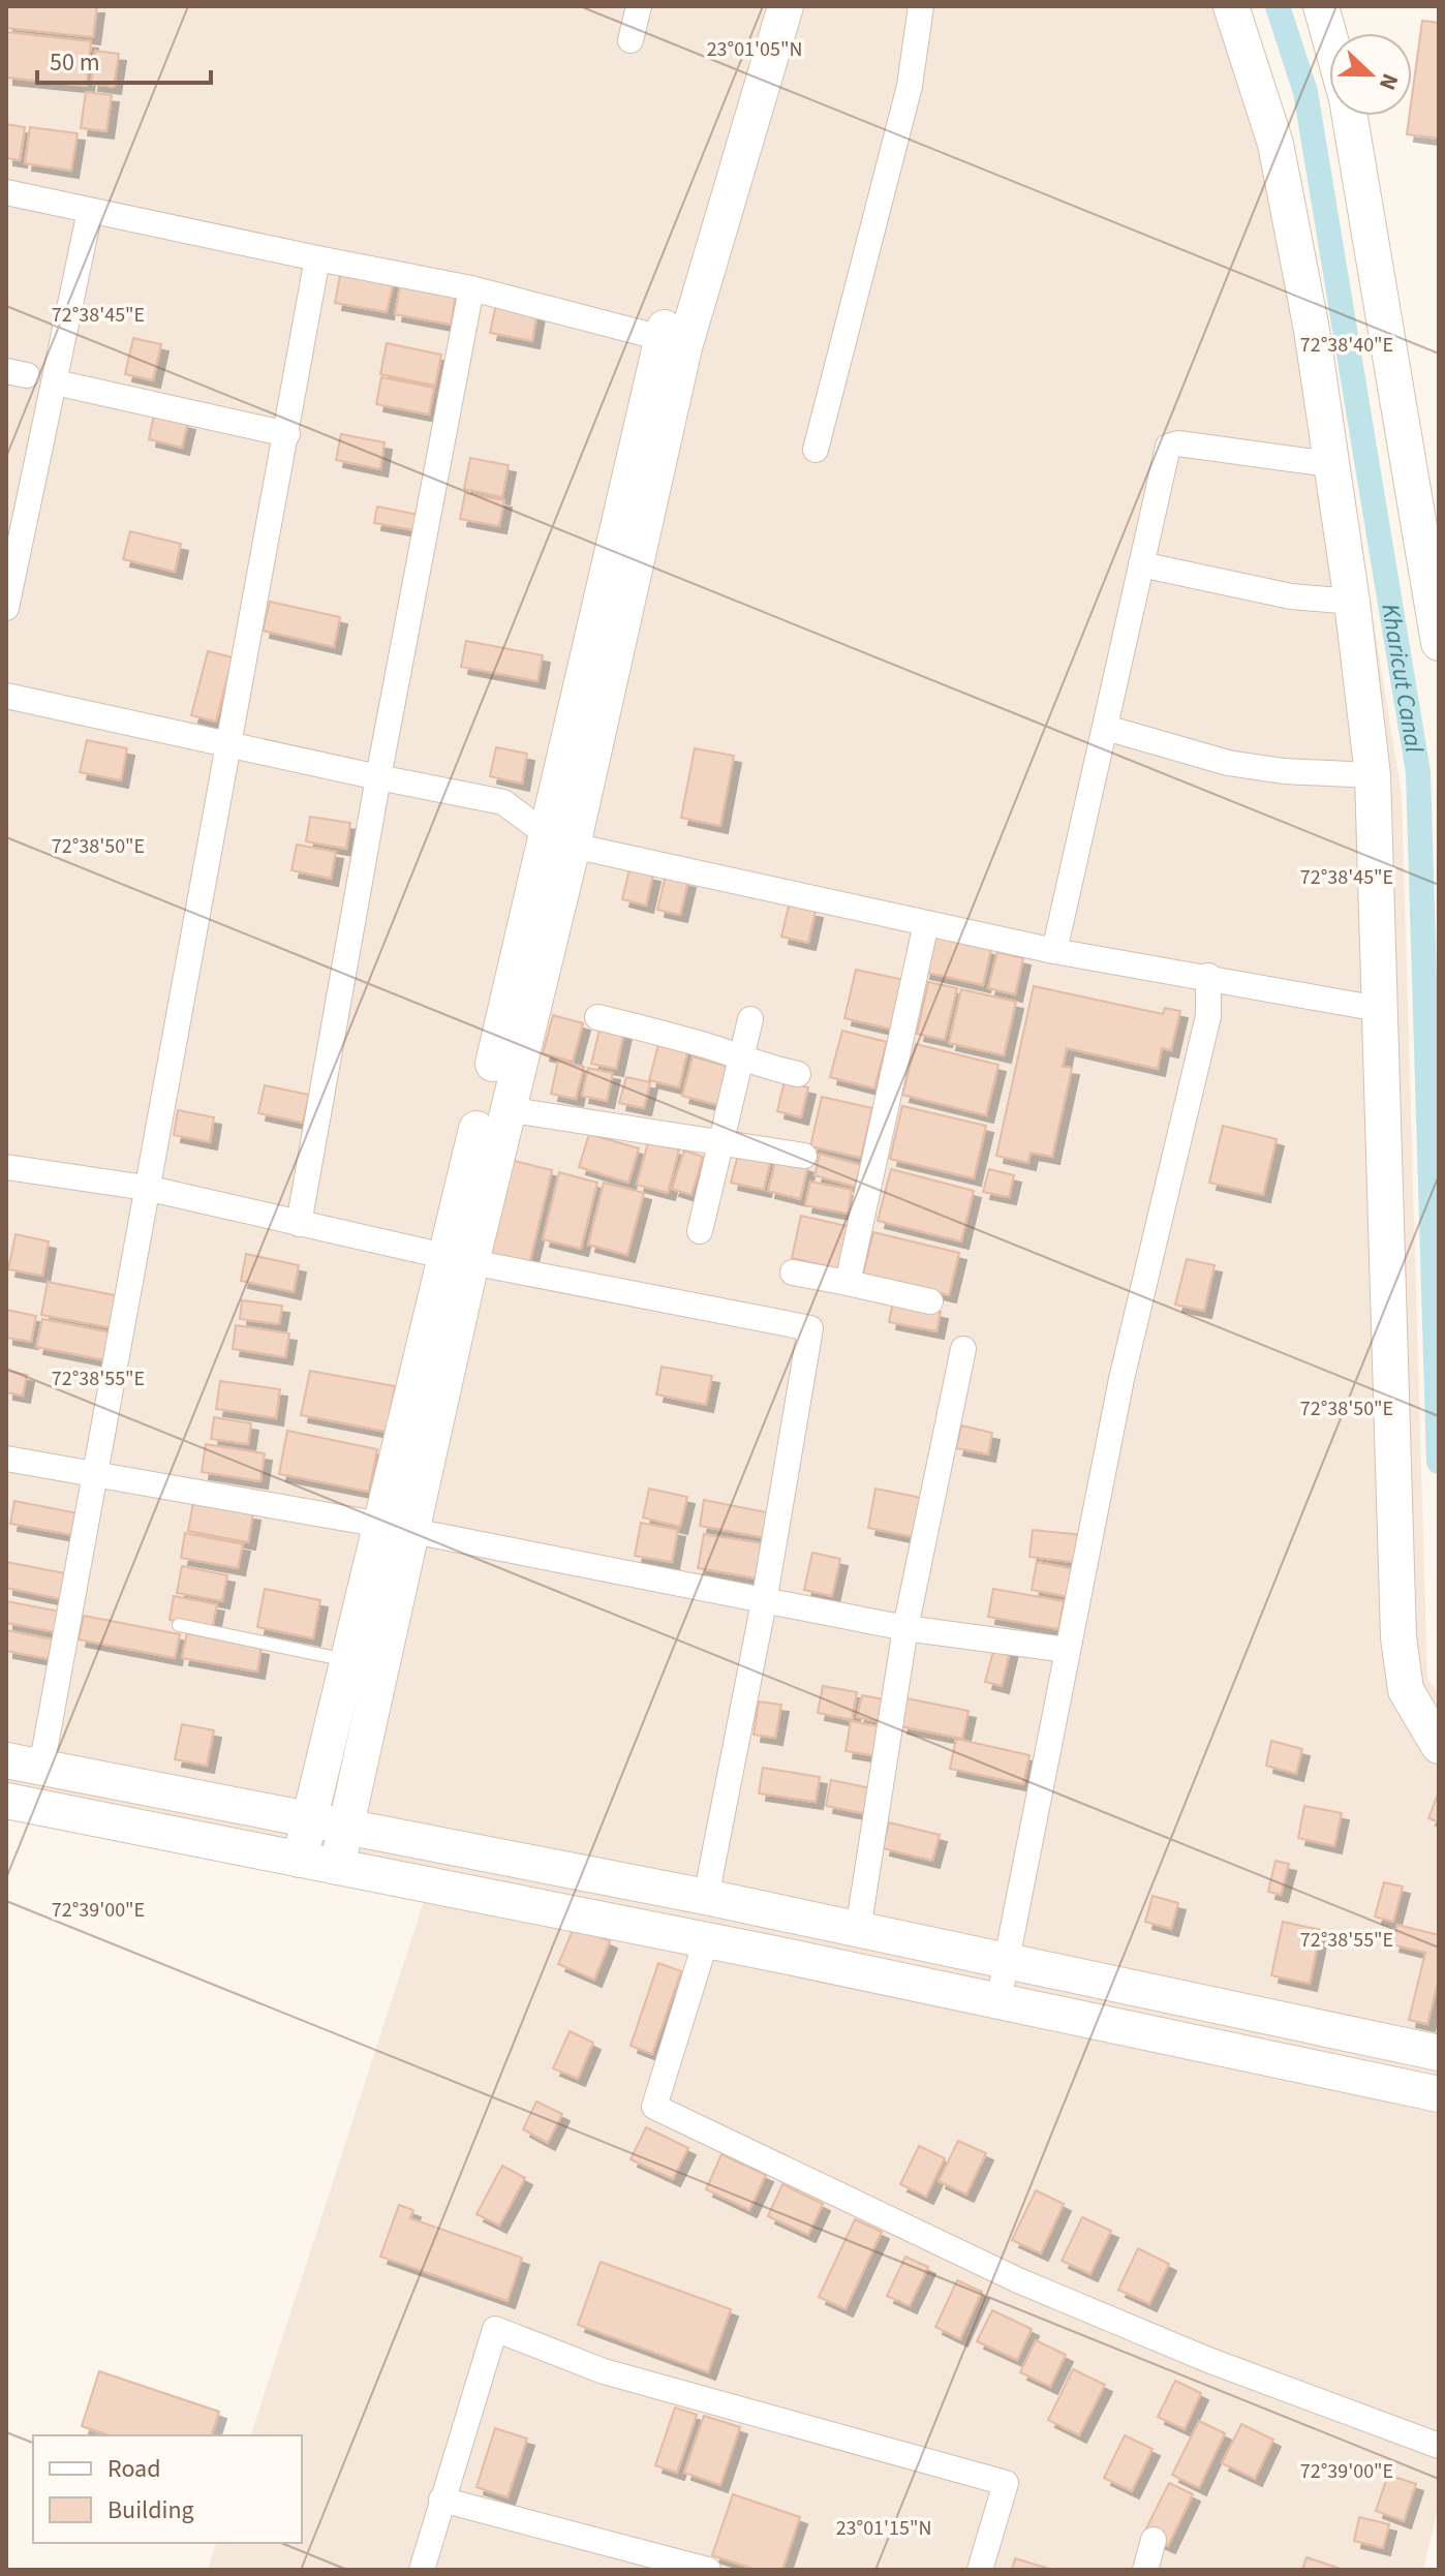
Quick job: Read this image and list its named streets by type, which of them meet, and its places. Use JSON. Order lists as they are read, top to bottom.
{
  "water": ["Kharicut Canal"],
  "legend": ["Road", "Building"],
  "scale_bar": "50 m",
  "north": "right",
  "coordinates": [
    "23°01'05\"N",
    "72°38'45\"E",
    "72°38'40\"E",
    "72°38'50\"E",
    "72°38'55\"E",
    "72°39'00\"E",
    "23°01'15\"N"
  ]
}
